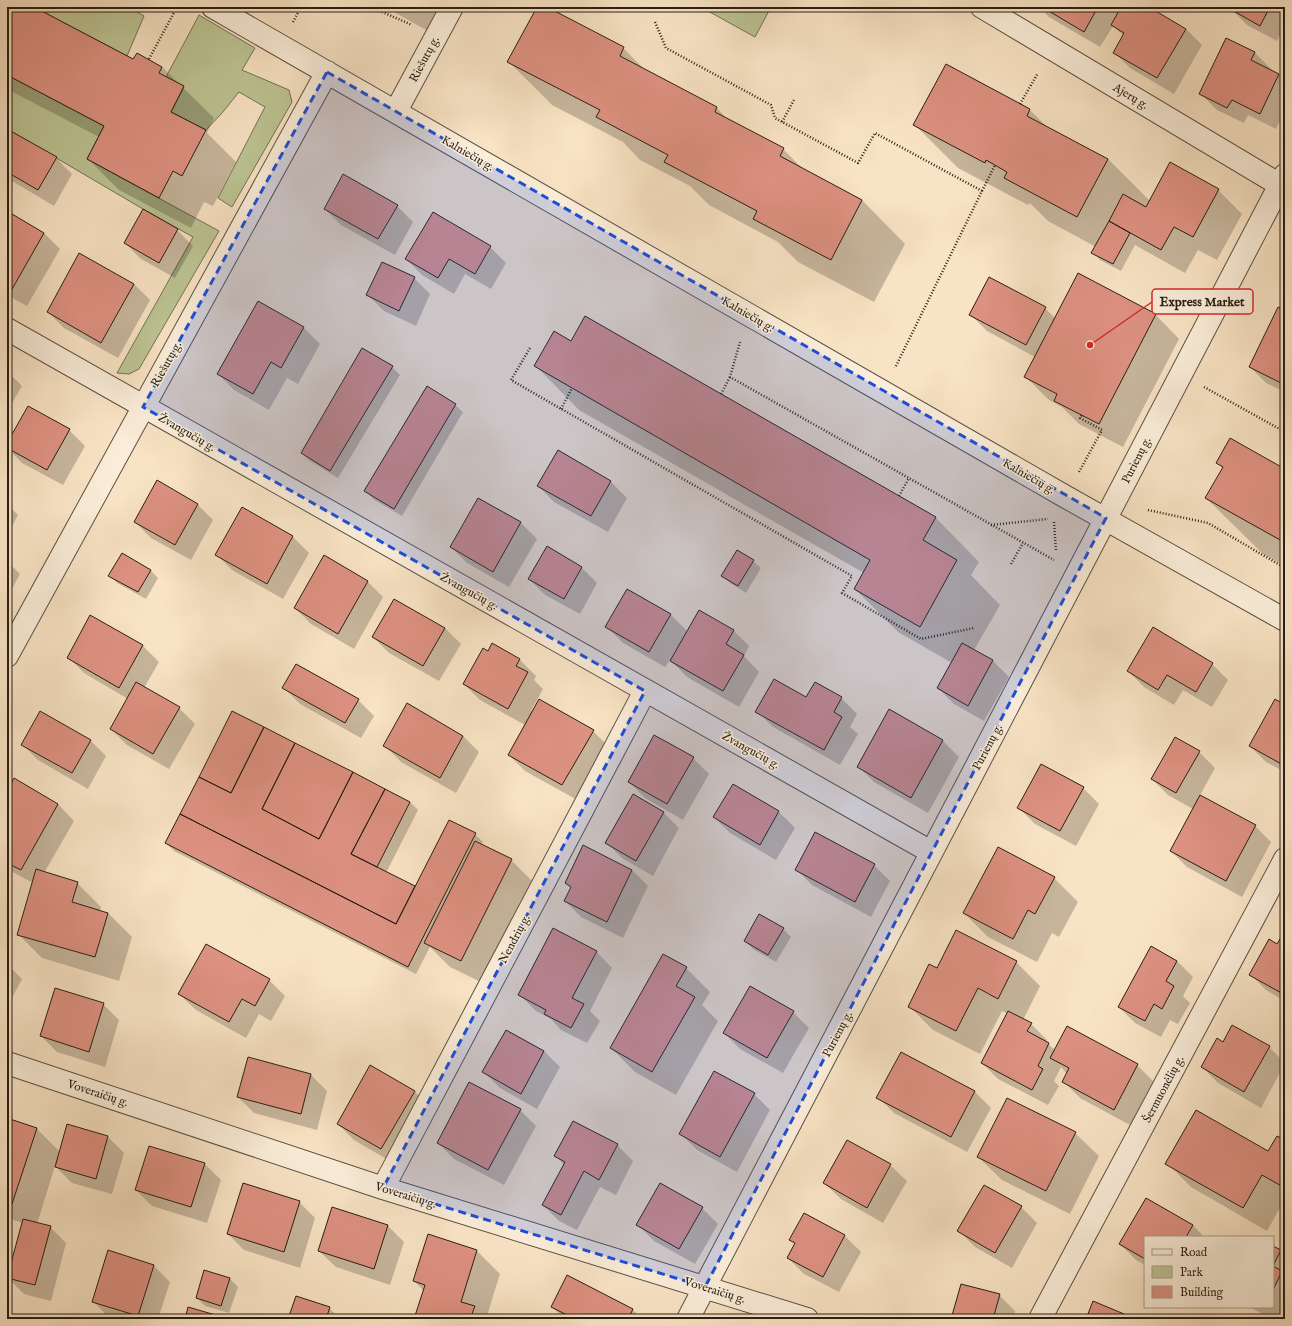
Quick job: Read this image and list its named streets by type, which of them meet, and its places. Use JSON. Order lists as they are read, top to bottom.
{
  "streets": {
    "street": [
      "Riešutų g.",
      "Ajerų g.",
      "Kalniečių g.",
      "Žvangučių g.",
      "Purienų g.",
      "Nendrių g.",
      "Šermuonėlių g.",
      "Voveraičių g."
    ]
  },
  "crossings": [
    ["Riešutų g.", "Kalniečių g."],
    ["Riešutų g.", "Žvangučių g."],
    ["Ajerų g.", "Purienų g."],
    ["Kalniečių g.", "Purienų g."],
    ["Žvangučių g.", "Purienų g."],
    ["Žvangučių g.", "Nendrių g."],
    ["Purienų g.", "Voveraičių g."],
    ["Nendrių g.", "Voveraičių g."]
  ],
  "places": ["Express Market"],
  "legend": ["Road", "Park", "Building"]
}
